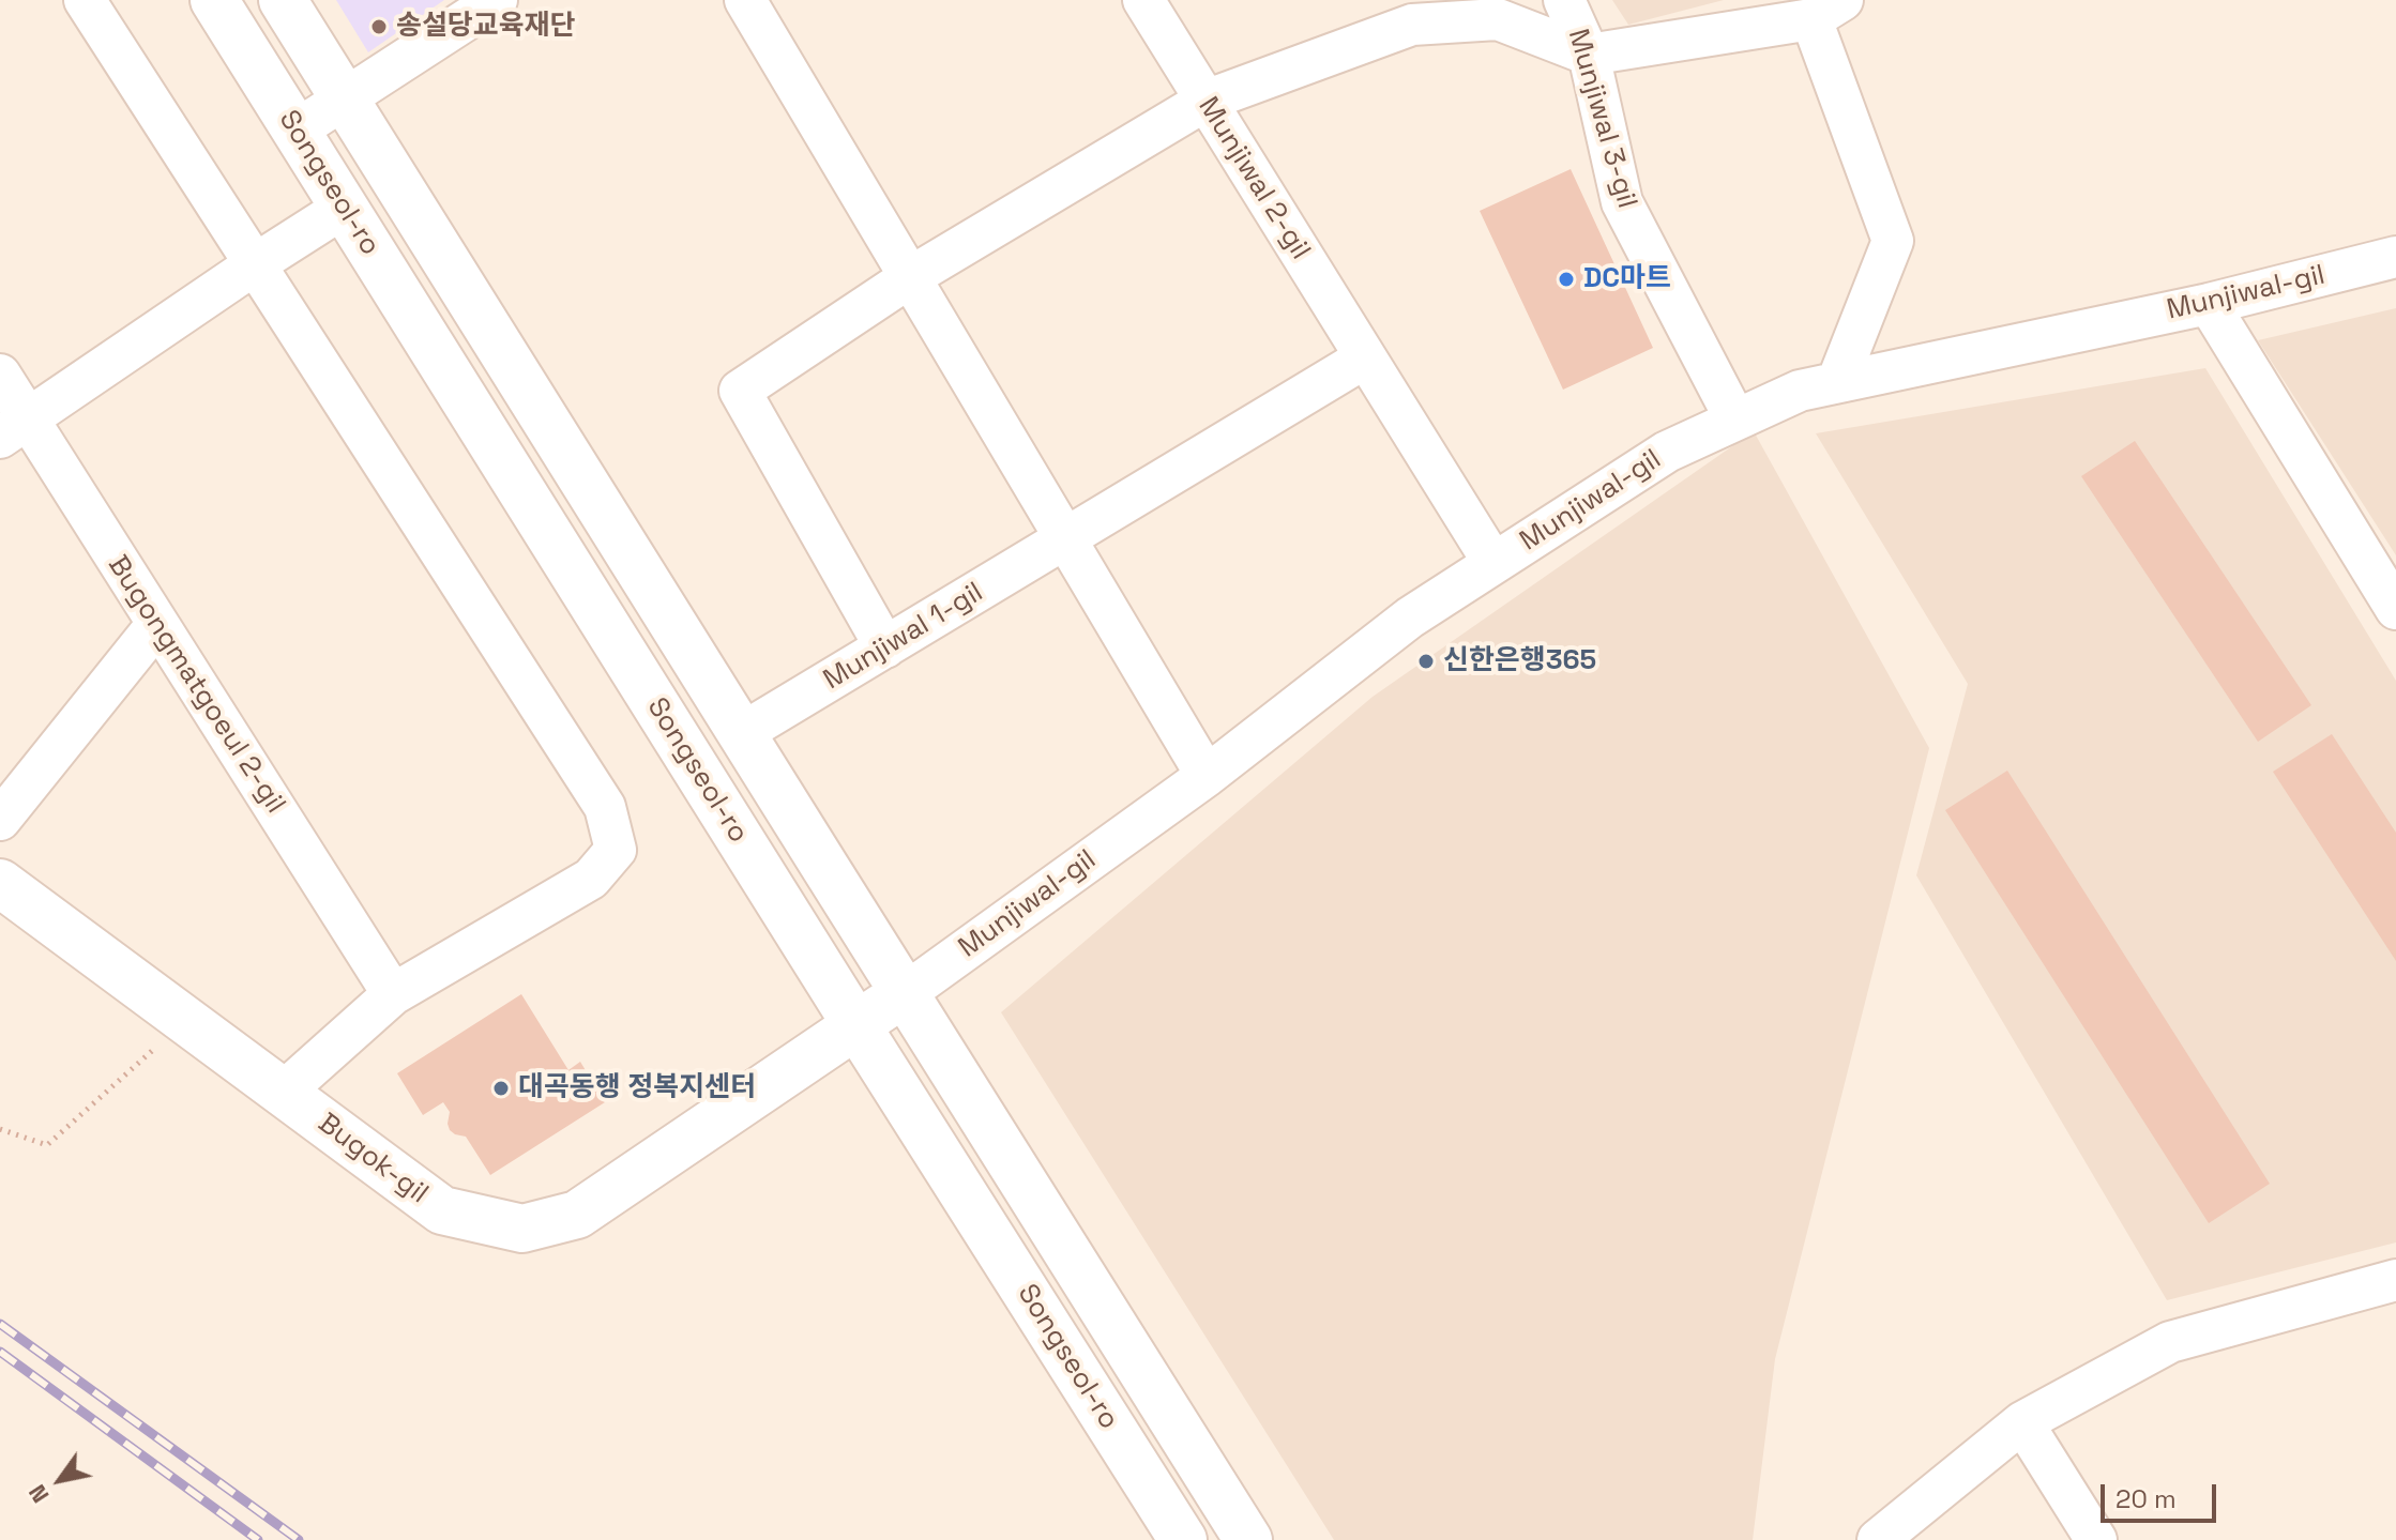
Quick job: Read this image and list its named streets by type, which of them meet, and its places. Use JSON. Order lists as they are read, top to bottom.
{
  "streets": {
    "street": [
      "Munjiwal 3-gil",
      "Munjiwal 2-gil",
      "Songseol-ro",
      "Munjiwal-gil",
      "Munjiwal 1-gil",
      "Bugongmatgoeul 2-gil",
      "Bugok-gil"
    ]
  },
  "crossings": [
    ["Munjiwal 3-gil", "Munjiwal-gil"],
    ["Munjiwal 2-gil", "Munjiwal-gil"],
    ["Songseol-ro", "Munjiwal-gil"],
    ["Songseol-ro", "Munjiwal 1-gil"],
    ["Songseol-ro", "Bugok-gil"],
    ["Munjiwal-gil", "Bugok-gil"]
  ],
  "places": [
    "송설당교육재단",
    "DC마트",
    "신한은행365",
    "대곡동행 정복지센터"
  ],
  "scale_bar": "20 m",
  "north": "bottom left"
}
